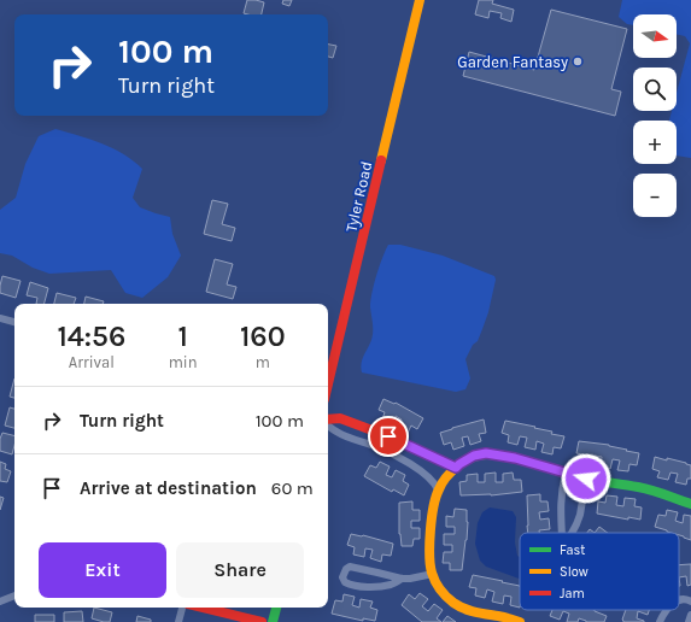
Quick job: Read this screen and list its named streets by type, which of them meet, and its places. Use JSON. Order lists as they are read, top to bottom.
{
  "streets": {
    "street": ["Tyler Road"]
  },
  "places": ["Garden Fantasy"],
  "legend": ["Fast", "Slow", "Jam"],
  "north": "right",
  "page": {
    "map_buttons": ["+", "−"],
    "turn": ["100 m", "Turn right"],
    "eta": [
      "14:56",
      "Arrival",
      "1",
      "min",
      "160",
      "m"
    ],
    "list": [
      {
        "name": "Turn right",
        "value": "100 m"
      },
      {
        "name": "Arrive at destination",
        "value": "60 m"
      }
    ],
    "buttons": ["Exit", "Share"]
  }
}
